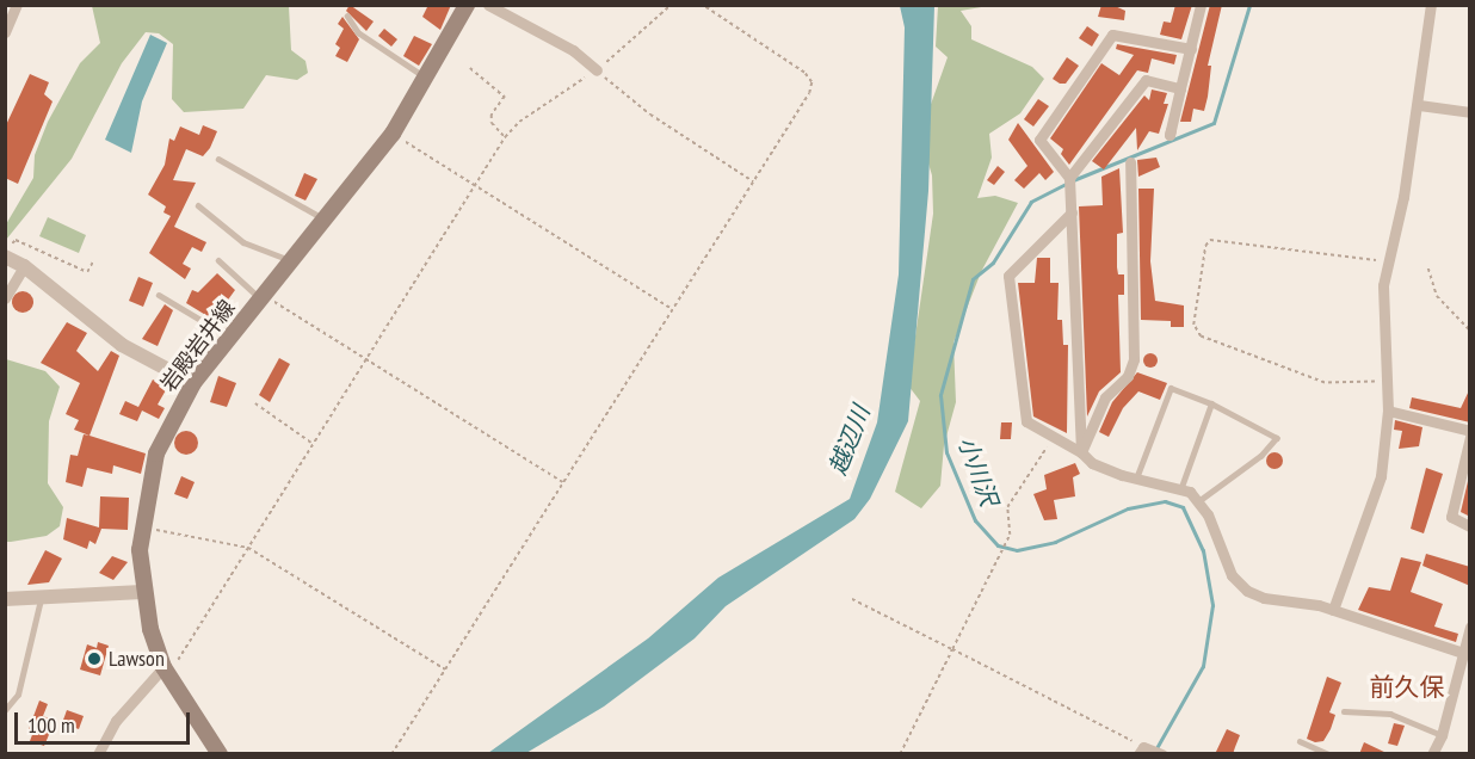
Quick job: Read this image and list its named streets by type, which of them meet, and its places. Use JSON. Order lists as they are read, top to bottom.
{
  "streets": {
    "main road": ["岩殿岩井線"]
  },
  "districts": ["前久保"],
  "water": ["越辺川", "小川沢"],
  "places": ["Lawson"],
  "scale_bar": "100 m"
}
